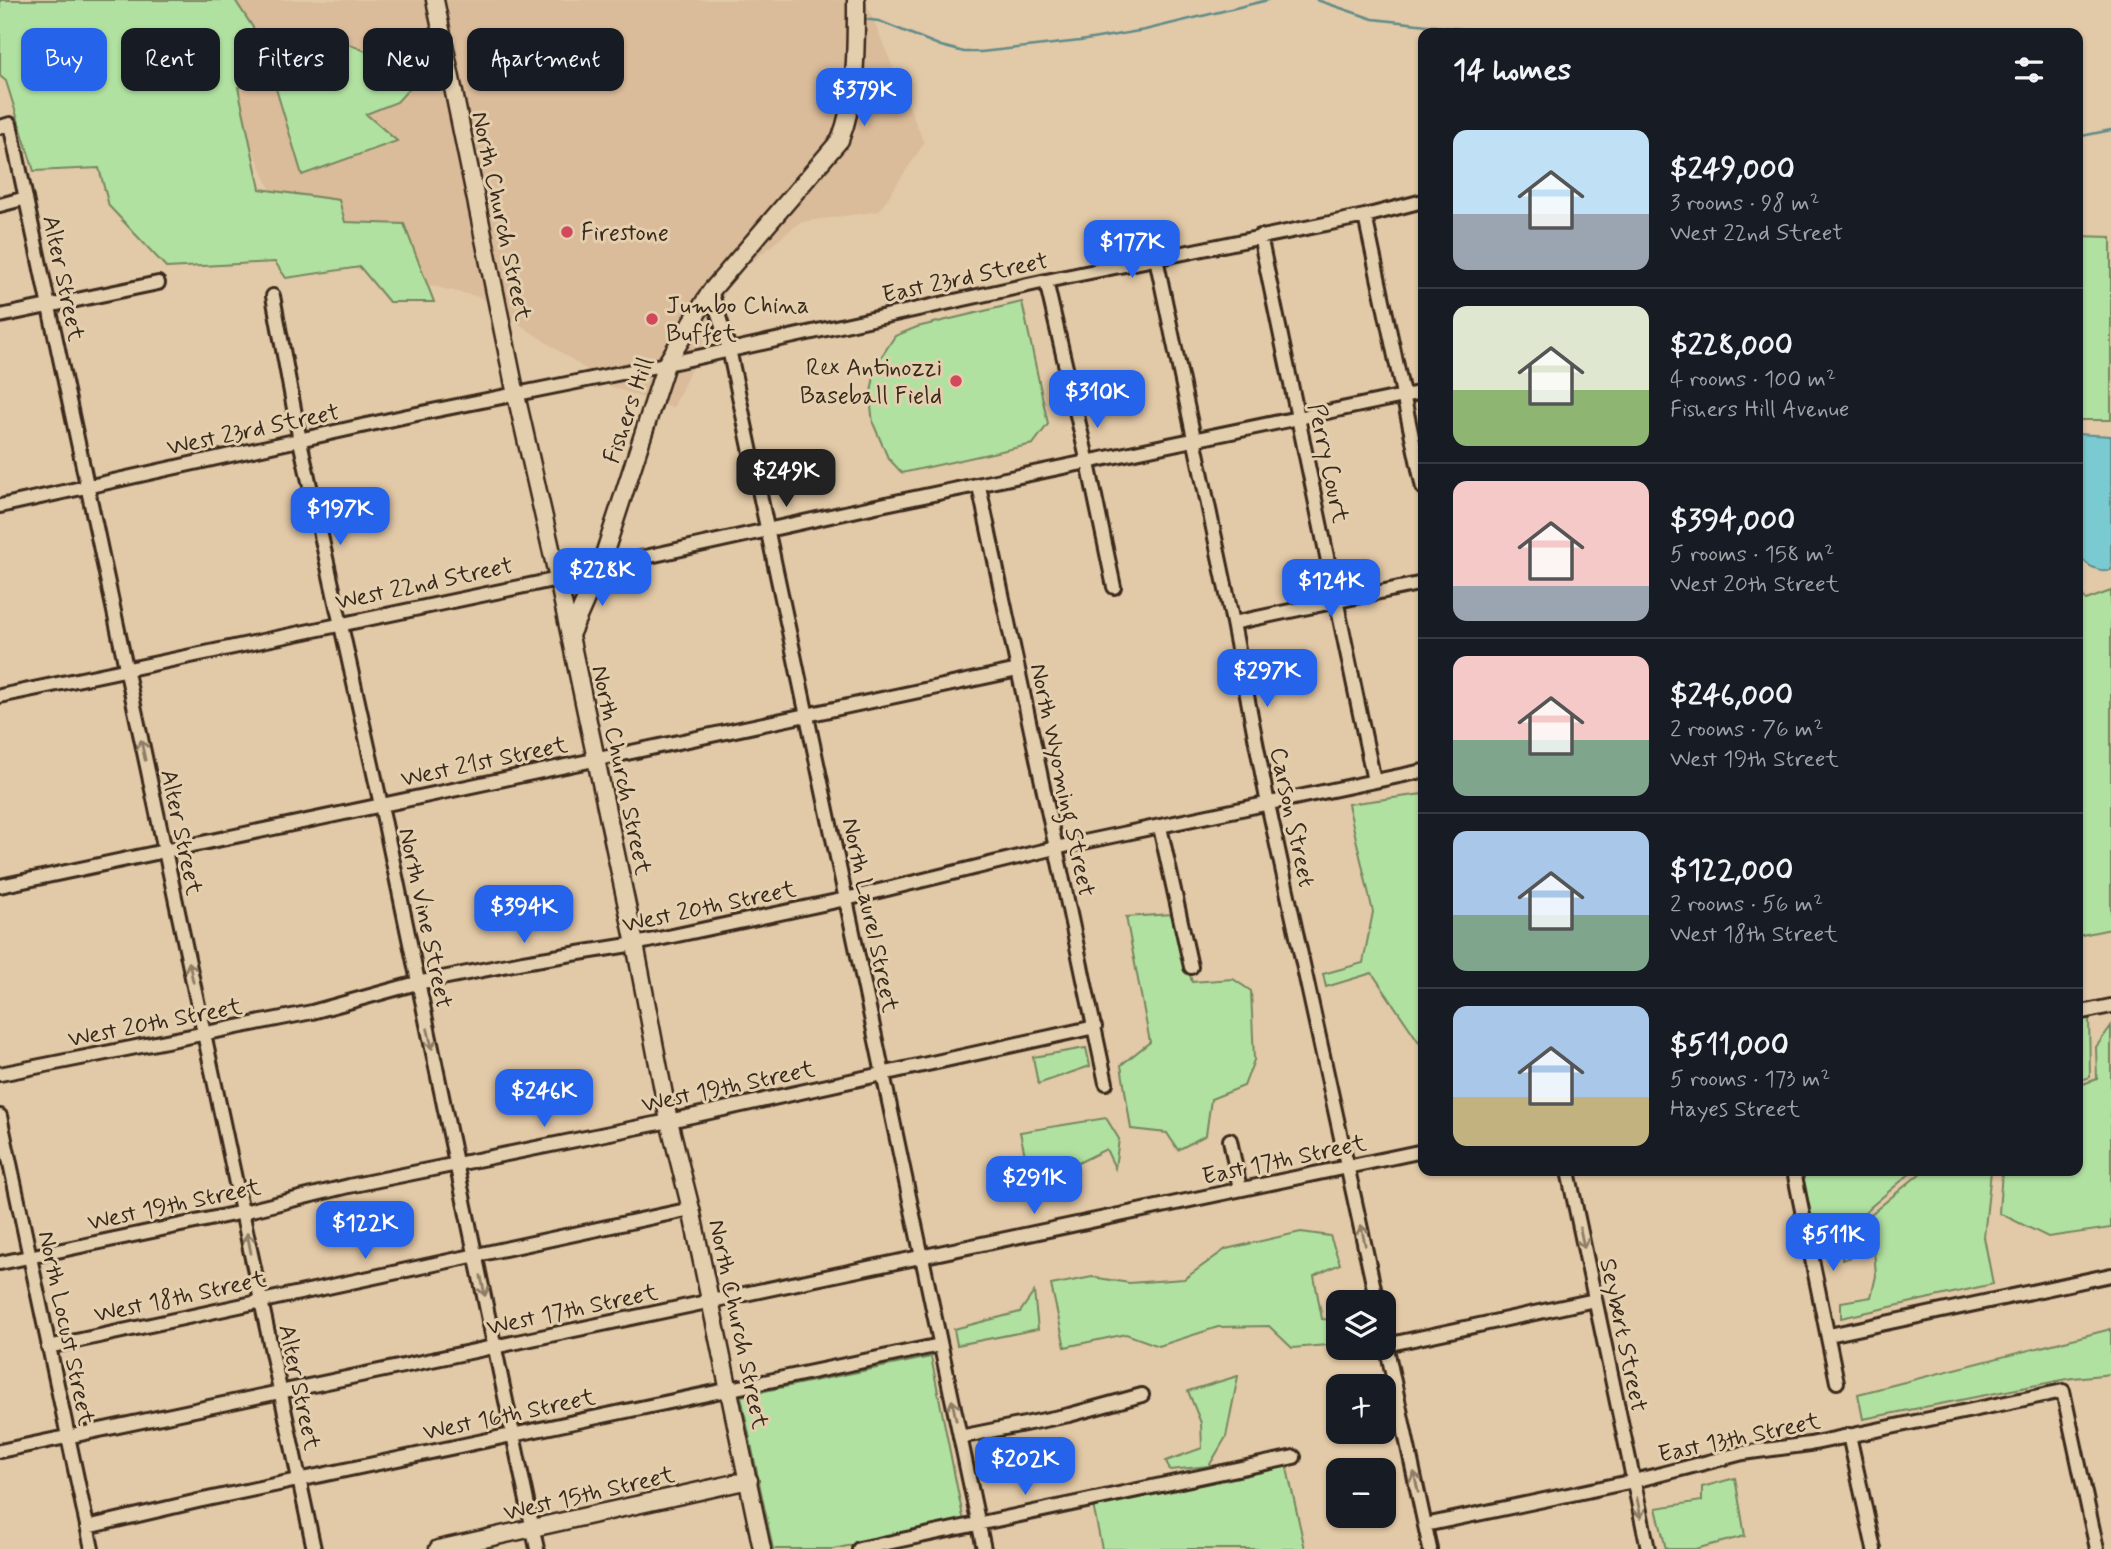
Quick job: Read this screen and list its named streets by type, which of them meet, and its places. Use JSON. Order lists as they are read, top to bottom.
{
  "streets": {
    "main road": [
      "North Church Street",
      "Fishers Hill",
      "West 22nd Street",
      "West 15th Street"
    ],
    "street": [
      "East 23rd Street",
      "Alter Street",
      "West 23rd Street",
      "Perry Court",
      "West 21st Street",
      "North Wyoming Street",
      "Carson Street",
      "West 20th Street",
      "North Laurel Street",
      "North Vine Street",
      "West 19th Street",
      "East 17th Street",
      "West 18th Street",
      "West 17th Street",
      "North Locust Street",
      "Seybert Street",
      "West 16th Street",
      "East 13th Street"
    ]
  },
  "crossings": [
    ["North Church Street", "East 23rd Street"],
    ["North Church Street", "Fishers Hill"],
    ["North Church Street", "West 23rd Street"],
    ["North Church Street", "West 22nd Street"],
    ["North Church Street", "West 21st Street"],
    ["North Church Street", "West 20th Street"],
    ["North Church Street", "West 19th Street"],
    ["North Church Street", "West 18th Street"],
    ["North Church Street", "West 17th Street"],
    ["North Church Street", "West 16th Street"],
    ["North Church Street", "West 15th Street"],
    ["East 23rd Street", "Fishers Hill"],
    ["East 23rd Street", "West 23rd Street"],
    ["East 23rd Street", "Perry Court"],
    ["East 23rd Street", "Carson Street"],
    ["East 23rd Street", "North Laurel Street"],
    ["Alter Street", "West 23rd Street"],
    ["Alter Street", "West 22nd Street"],
    ["Alter Street", "West 21st Street"],
    ["Alter Street", "West 20th Street"],
    ["Alter Street", "West 19th Street"],
    ["Alter Street", "West 18th Street"],
    ["Alter Street", "West 17th Street"],
    ["Alter Street", "West 16th Street"],
    ["Fishers Hill", "West 22nd Street"],
    ["Fishers Hill", "North Laurel Street"],
    ["West 23rd Street", "North Vine Street"],
    ["Perry Court", "West 22nd Street"],
    ["Perry Court", "West 20th Street"],
    ["West 22nd Street", "North Wyoming Street"],
    ["West 22nd Street", "Carson Street"],
    ["West 22nd Street", "North Laurel Street"],
    ["West 22nd Street", "North Vine Street"],
    ["West 21st Street", "North Wyoming Street"],
    ["West 21st Street", "North Laurel Street"],
    ["West 21st Street", "North Vine Street"],
    ["North Wyoming Street", "West 20th Street"],
    ["North Wyoming Street", "West 19th Street"],
    ["Carson Street", "West 20th Street"],
    ["Carson Street", "East 17th Street"],
    ["West 20th Street", "North Laurel Street"],
    ["West 20th Street", "North Vine Street"],
    ["North Laurel Street", "West 19th Street"],
    ["North Laurel Street", "West 17th Street"],
    ["North Laurel Street", "West 16th Street"],
    ["North Vine Street", "West 19th Street"],
    ["North Vine Street", "West 18th Street"],
    ["North Vine Street", "West 17th Street"],
    ["North Vine Street", "West 16th Street"],
    ["North Vine Street", "West 15th Street"],
    ["West 19th Street", "North Locust Street"],
    ["East 17th Street", "West 17th Street"],
    ["West 18th Street", "North Locust Street"],
    ["West 17th Street", "North Locust Street"],
    ["North Locust Street", "West 16th Street"],
    ["Seybert Street", "East 13th Street"]
  ],
  "one_way": ["Seybert Street"],
  "places": ["Firestone", "Jumbo China Buffet", "Rex Antinozzi Baseball Field"],
  "page": {
    "chip": [
      "Buy",
      "Rent",
      "Filters",
      "New",
      "Apartment"
    ],
    "heading": "14 homes",
    "price": [
      "$379K",
      "$177K",
      "$310K",
      "$249K",
      "$197K",
      "$228K",
      "$124K",
      "$297K",
      "$394K",
      "$246K",
      "$291K",
      "$122K",
      "$511K",
      "$202K"
    ],
    "list": [
      {
        "name": "$249,000",
        "note": "3 rooms · 98 m² · West 22nd Street"
      },
      {
        "name": "$228,000",
        "note": "4 rooms · 100 m² · Fishers Hill Avenue"
      },
      {
        "name": "$394,000",
        "note": "5 rooms · 158 m² · West 20th Street"
      },
      {
        "name": "$246,000",
        "note": "2 rooms · 76 m² · West 19th Street"
      },
      {
        "name": "$122,000",
        "note": "2 rooms · 56 m² · West 18th Street"
      },
      {
        "name": "$511,000",
        "note": "5 rooms · 173 m² · Hayes Street"
      }
    ],
    "map_buttons": ["+", "−"]
  }
}
